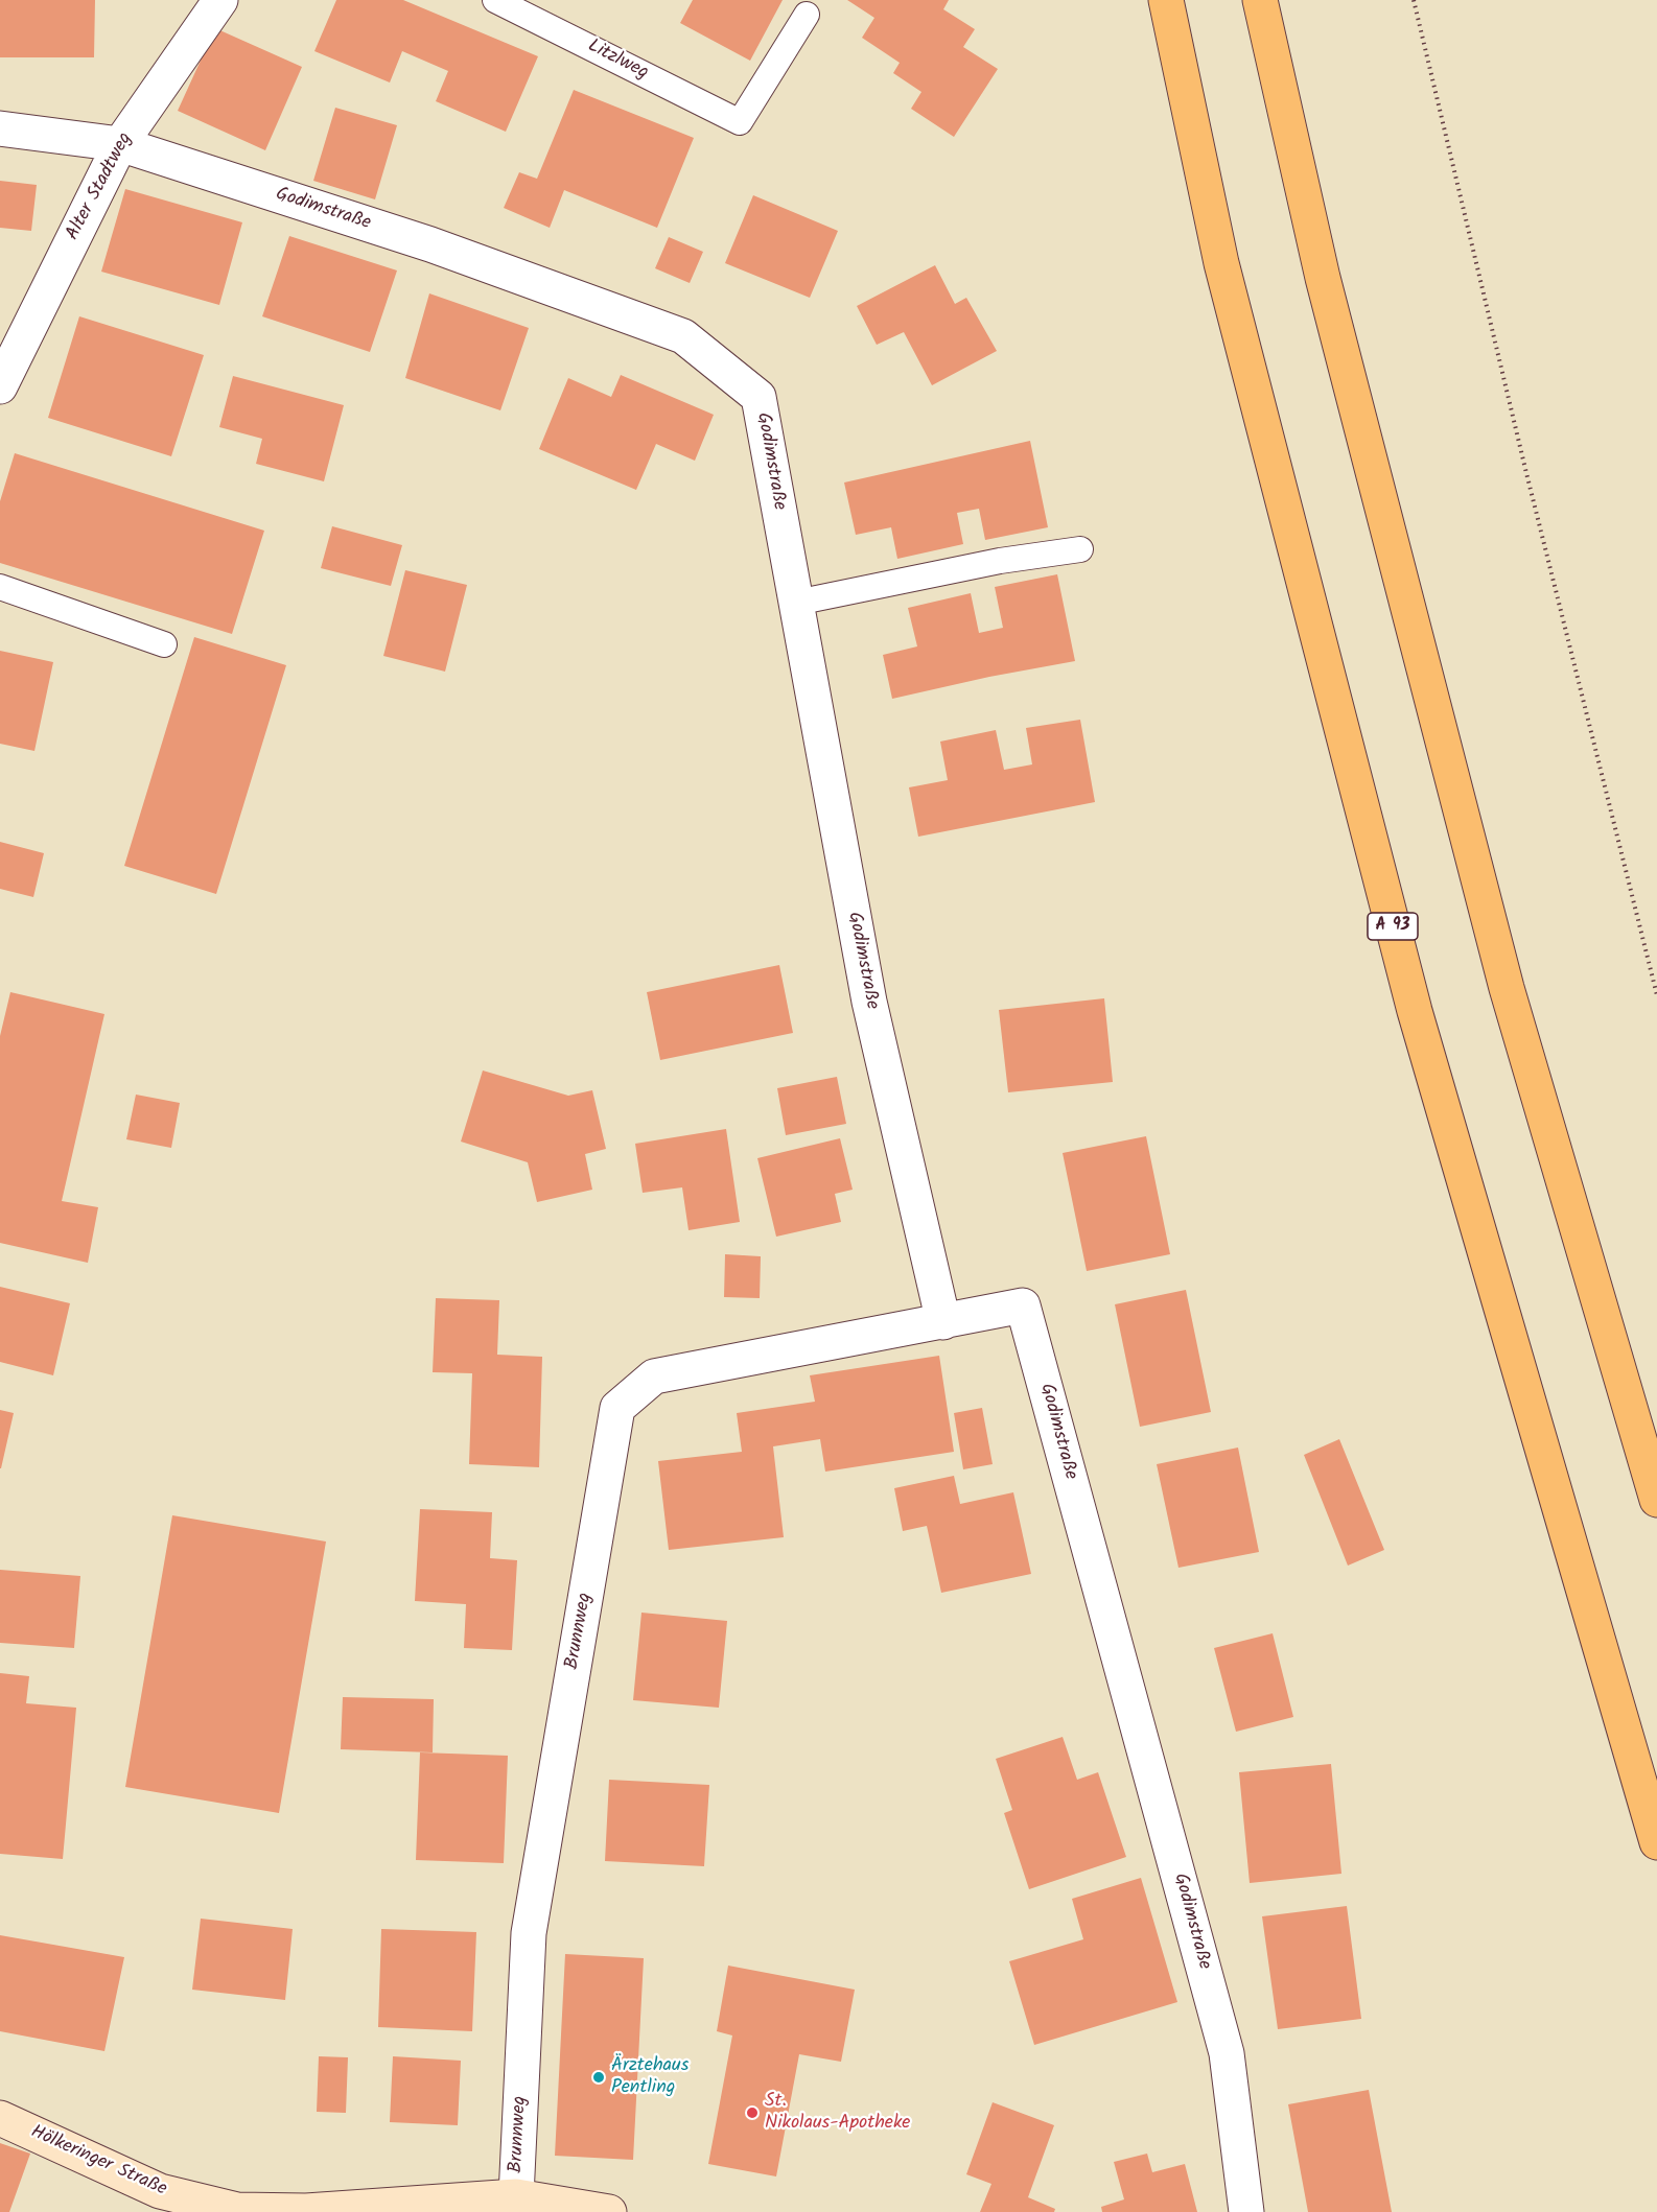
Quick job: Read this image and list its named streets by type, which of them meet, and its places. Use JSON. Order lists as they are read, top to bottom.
{
  "streets": {
    "highway": ["A 93"],
    "street": [
      "Alter Stadtweg",
      "Godimstraße",
      "Brunnweg",
      "Hölkeringer Straße"
    ],
    "lane": ["Litzlweg"]
  },
  "crossings": [
    ["Alter Stadtweg", "Godimstraße"],
    ["Godimstraße", "Brunnweg"],
    ["Brunnweg", "Hölkeringer Straße"]
  ],
  "places": ["Ärztehaus Pentling", "St. Nikolaus-Apotheke"]
}
